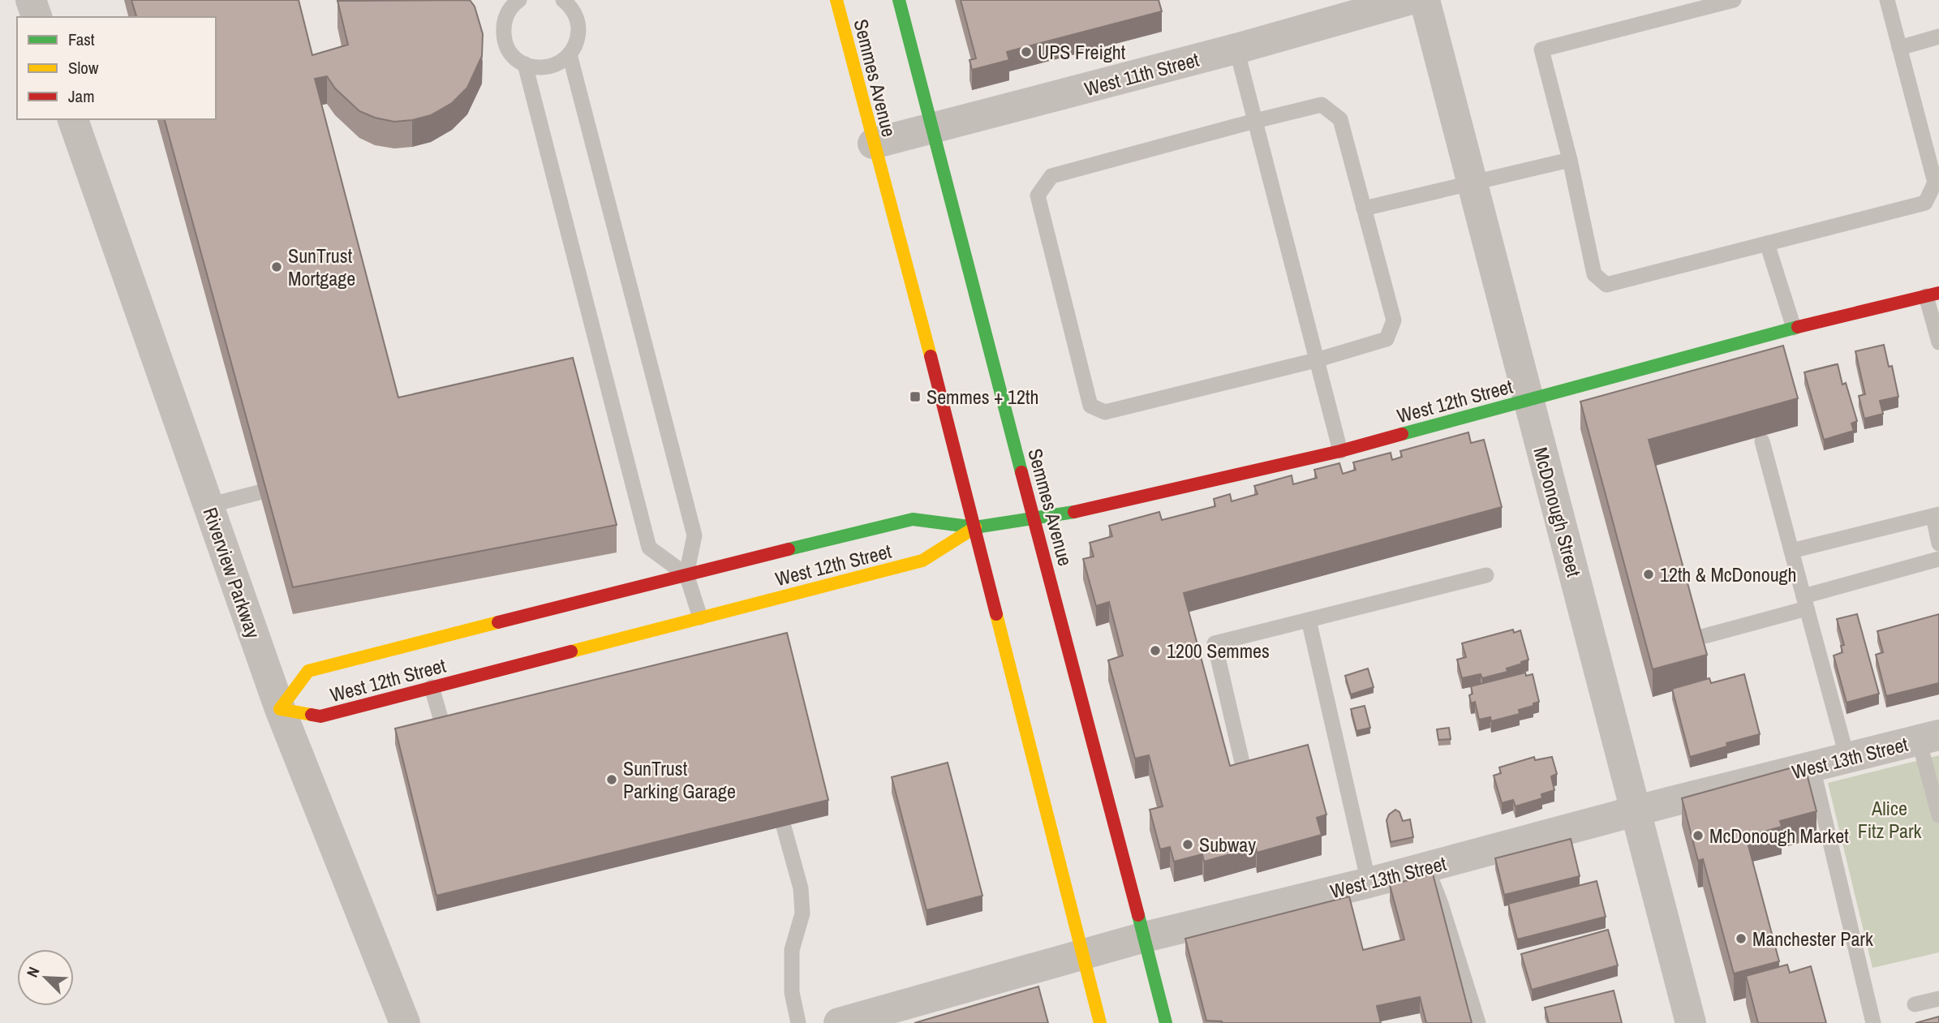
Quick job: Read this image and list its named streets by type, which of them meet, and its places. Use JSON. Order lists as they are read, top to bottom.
{
  "streets": {
    "street": [
      "West 11th Street",
      "Semmes Avenue",
      "West 12th Street",
      "McDonough Street",
      "Riverview Parkway",
      "West 13th Street"
    ]
  },
  "crossings": [
    ["West 11th Street", "Semmes Avenue"],
    ["Semmes Avenue", "West 12th Street"],
    ["Semmes Avenue", "West 13th Street"],
    ["West 12th Street", "McDonough Street"],
    ["West 12th Street", "Riverview Parkway"],
    ["McDonough Street", "West 13th Street"]
  ],
  "parks": ["Alice Fitz Park"],
  "places": {
    "other": [
      "UPS Freight",
      "SunTrust Mortgage",
      "12th & McDonough",
      "1200 Semmes",
      "SunTrust Parking Garage",
      "McDonough Market",
      "Subway",
      "Manchester Park"
    ],
    "transit": ["Semmes + 12th"]
  },
  "legend": ["Fast", "Slow", "Jam"],
  "north": "top left"
}
